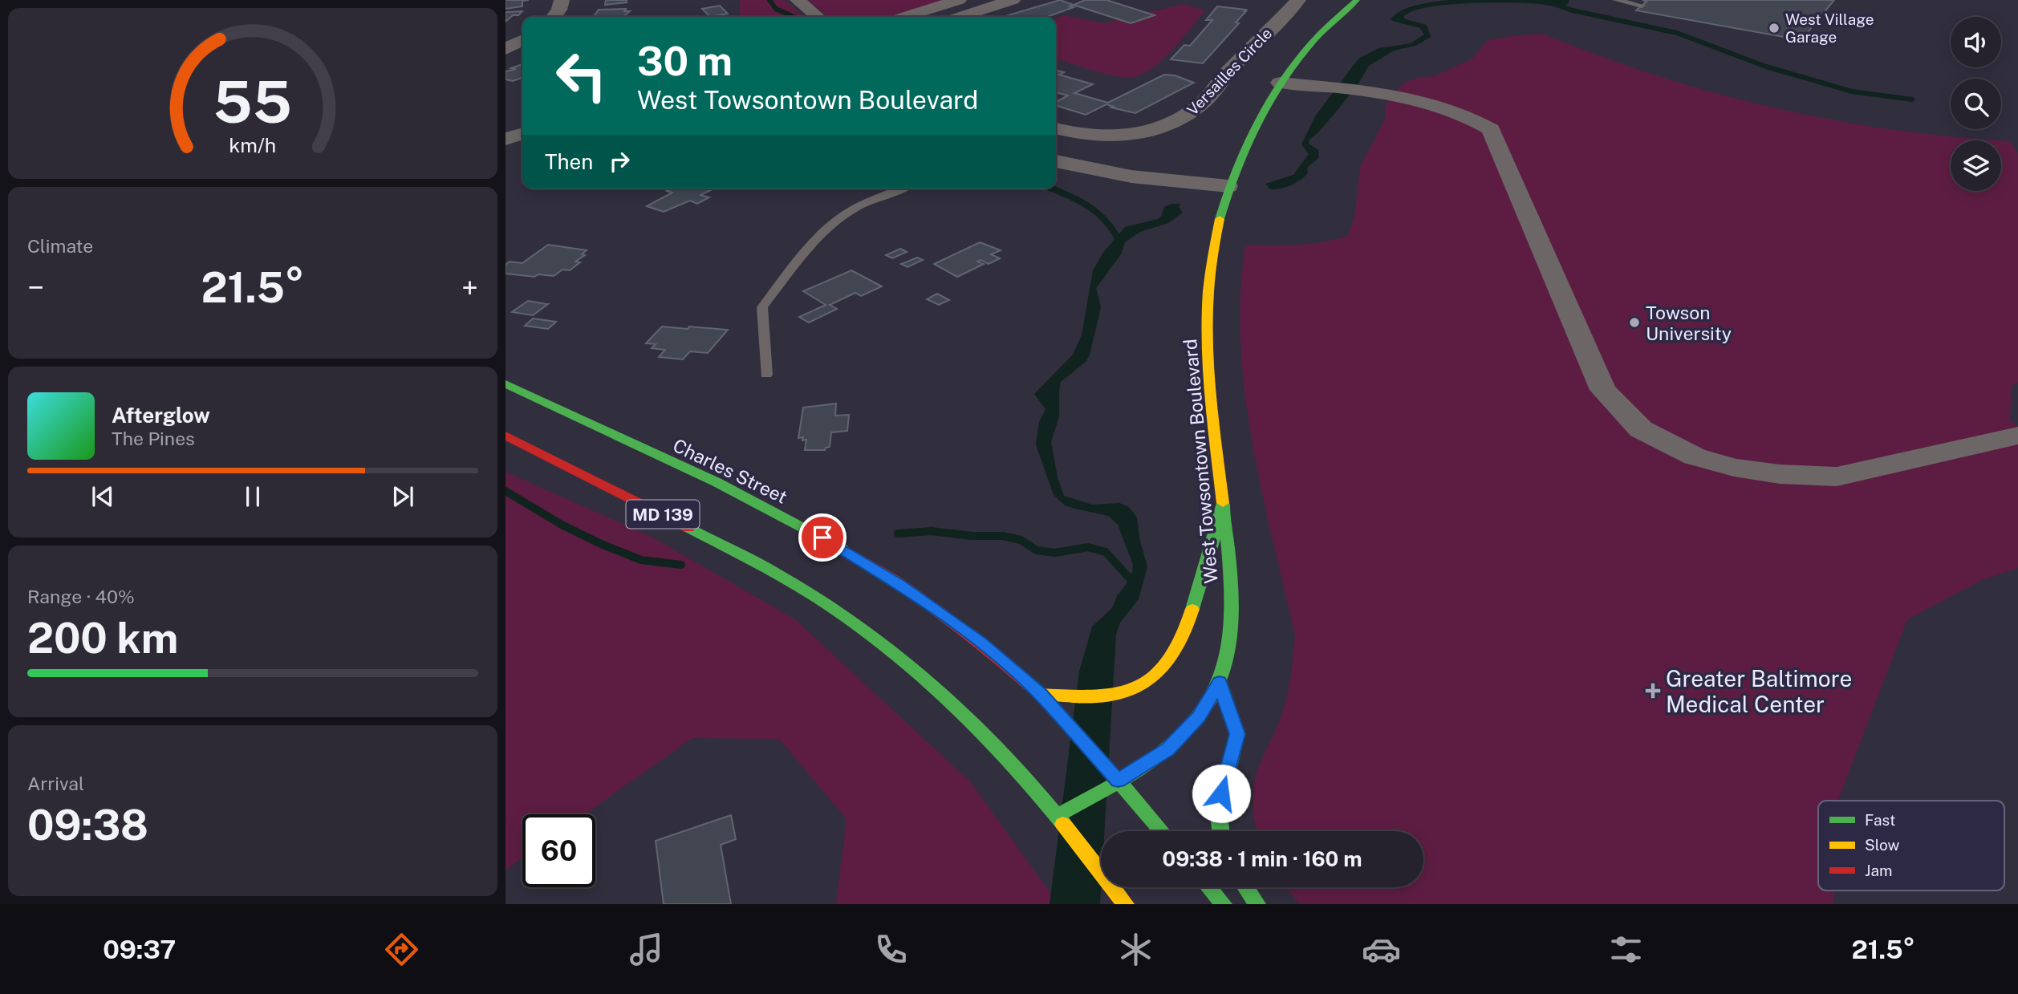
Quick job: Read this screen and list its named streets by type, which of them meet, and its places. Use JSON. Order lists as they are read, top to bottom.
{
  "streets": {
    "main road": ["West Towsontown Boulevard", "Charles Street", "MD 139"],
    "street": ["Versailles Circle"]
  },
  "crossings": [
    ["West Towsontown Boulevard", "Charles Street"],
    ["West Towsontown Boulevard", "MD 139"]
  ],
  "places": {
    "other": ["West Village Garage", "Towson University"],
    "health": ["Greater Baltimore Medical Center"]
  },
  "legend": ["Fast", "Slow", "Jam"],
  "page": {
    "turn": ["30 m", "West Towsontown Boulevard"],
    "then": "Then",
    "tile": [
      "Climate",
      ["Range · 40%", "200 km"],
      ["Arrival", "09:38"]
    ],
    "heat": ["−", "21.5°", "+"],
    "song": ["Afterglow", "The Pines"],
    "limit": "60",
    "trip": "09:38 · 1 min · 160 m",
    "tabs": ["09:37", "21.5°"],
    "gauge": ["55", "km/h"]
  }
}
